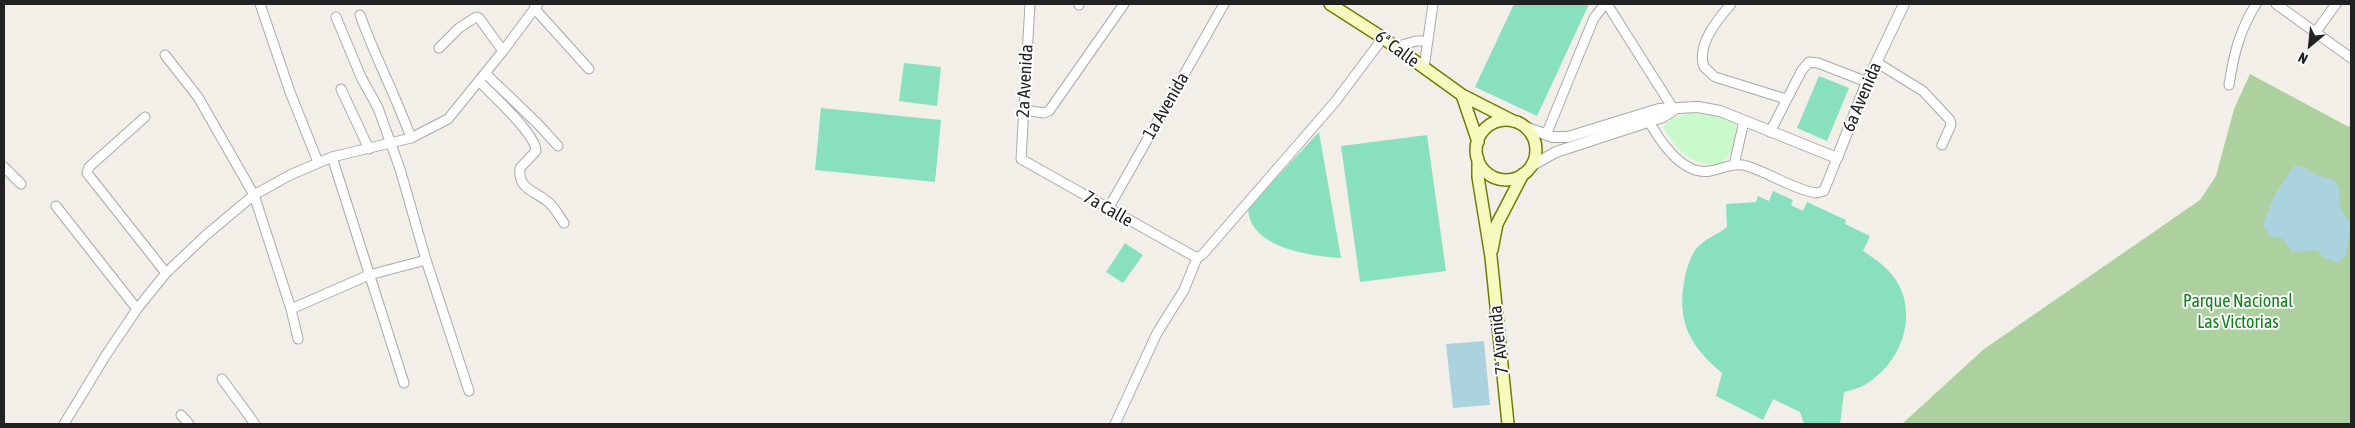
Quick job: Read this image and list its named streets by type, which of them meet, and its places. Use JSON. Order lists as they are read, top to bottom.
{
  "streets": {
    "main road": ["6ª Calle", "7ª Avenida"],
    "street": [
      "2a Avenida",
      "6a Avenida",
      "1a Avenida",
      "7a Calle"
    ]
  },
  "crossings": [
    ["6ª Calle", "7ª Avenida"],
    ["2a Avenida", "7a Calle"],
    ["1a Avenida", "7a Calle"]
  ],
  "parks": ["Parque Nacional Las Victorias"],
  "north": "bottom left"
}
